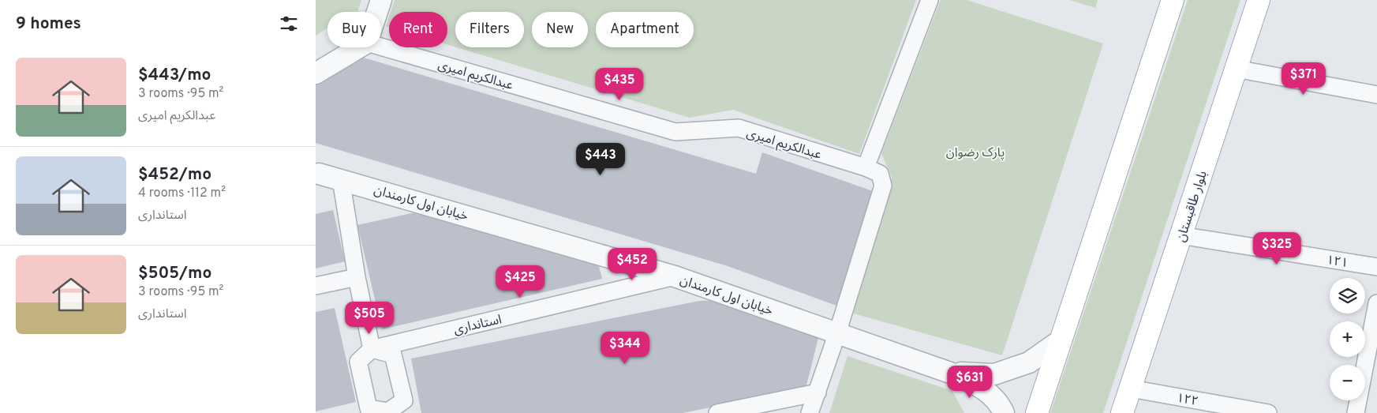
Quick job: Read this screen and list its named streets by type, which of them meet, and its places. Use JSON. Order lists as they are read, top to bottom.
{
  "streets": {
    "main road": ["بلوار طاقبستان"],
    "street": [
      "عبدالکریم امیری",
      "خیابان اول کارمندان",
      "۱۲۱",
      "استانداری",
      "۱۲۲"
    ]
  },
  "crossings": [
    ["عبدالکریم امیری", "خیابان اول کارمندان"],
    ["خیابان اول کارمندان", "استانداری"],
    ["بلوار طاقبستان", "۱۲۱"],
    ["بلوار طاقبستان", "۱۲۲"]
  ],
  "parks": ["پارک رضوان"],
  "page": {
    "heading": "9 homes",
    "chip": [
      "Buy",
      "Rent",
      "Filters",
      "New",
      "Apartment"
    ],
    "list": [
      {
        "name": "$443/mo",
        "note": "3 rooms · 95 m² · عبدالکریم امیری"
      },
      {
        "name": "$452/mo",
        "note": "4 rooms · 112 m² · استانداری"
      },
      {
        "name": "$505/mo",
        "note": "3 rooms · 95 m² · استانداری"
      }
    ],
    "price": [
      "$371",
      "$435",
      "$443",
      "$325",
      "$452",
      "$425",
      "$505",
      "$344",
      "$631"
    ],
    "map_buttons": ["+", "−"]
  }
}
